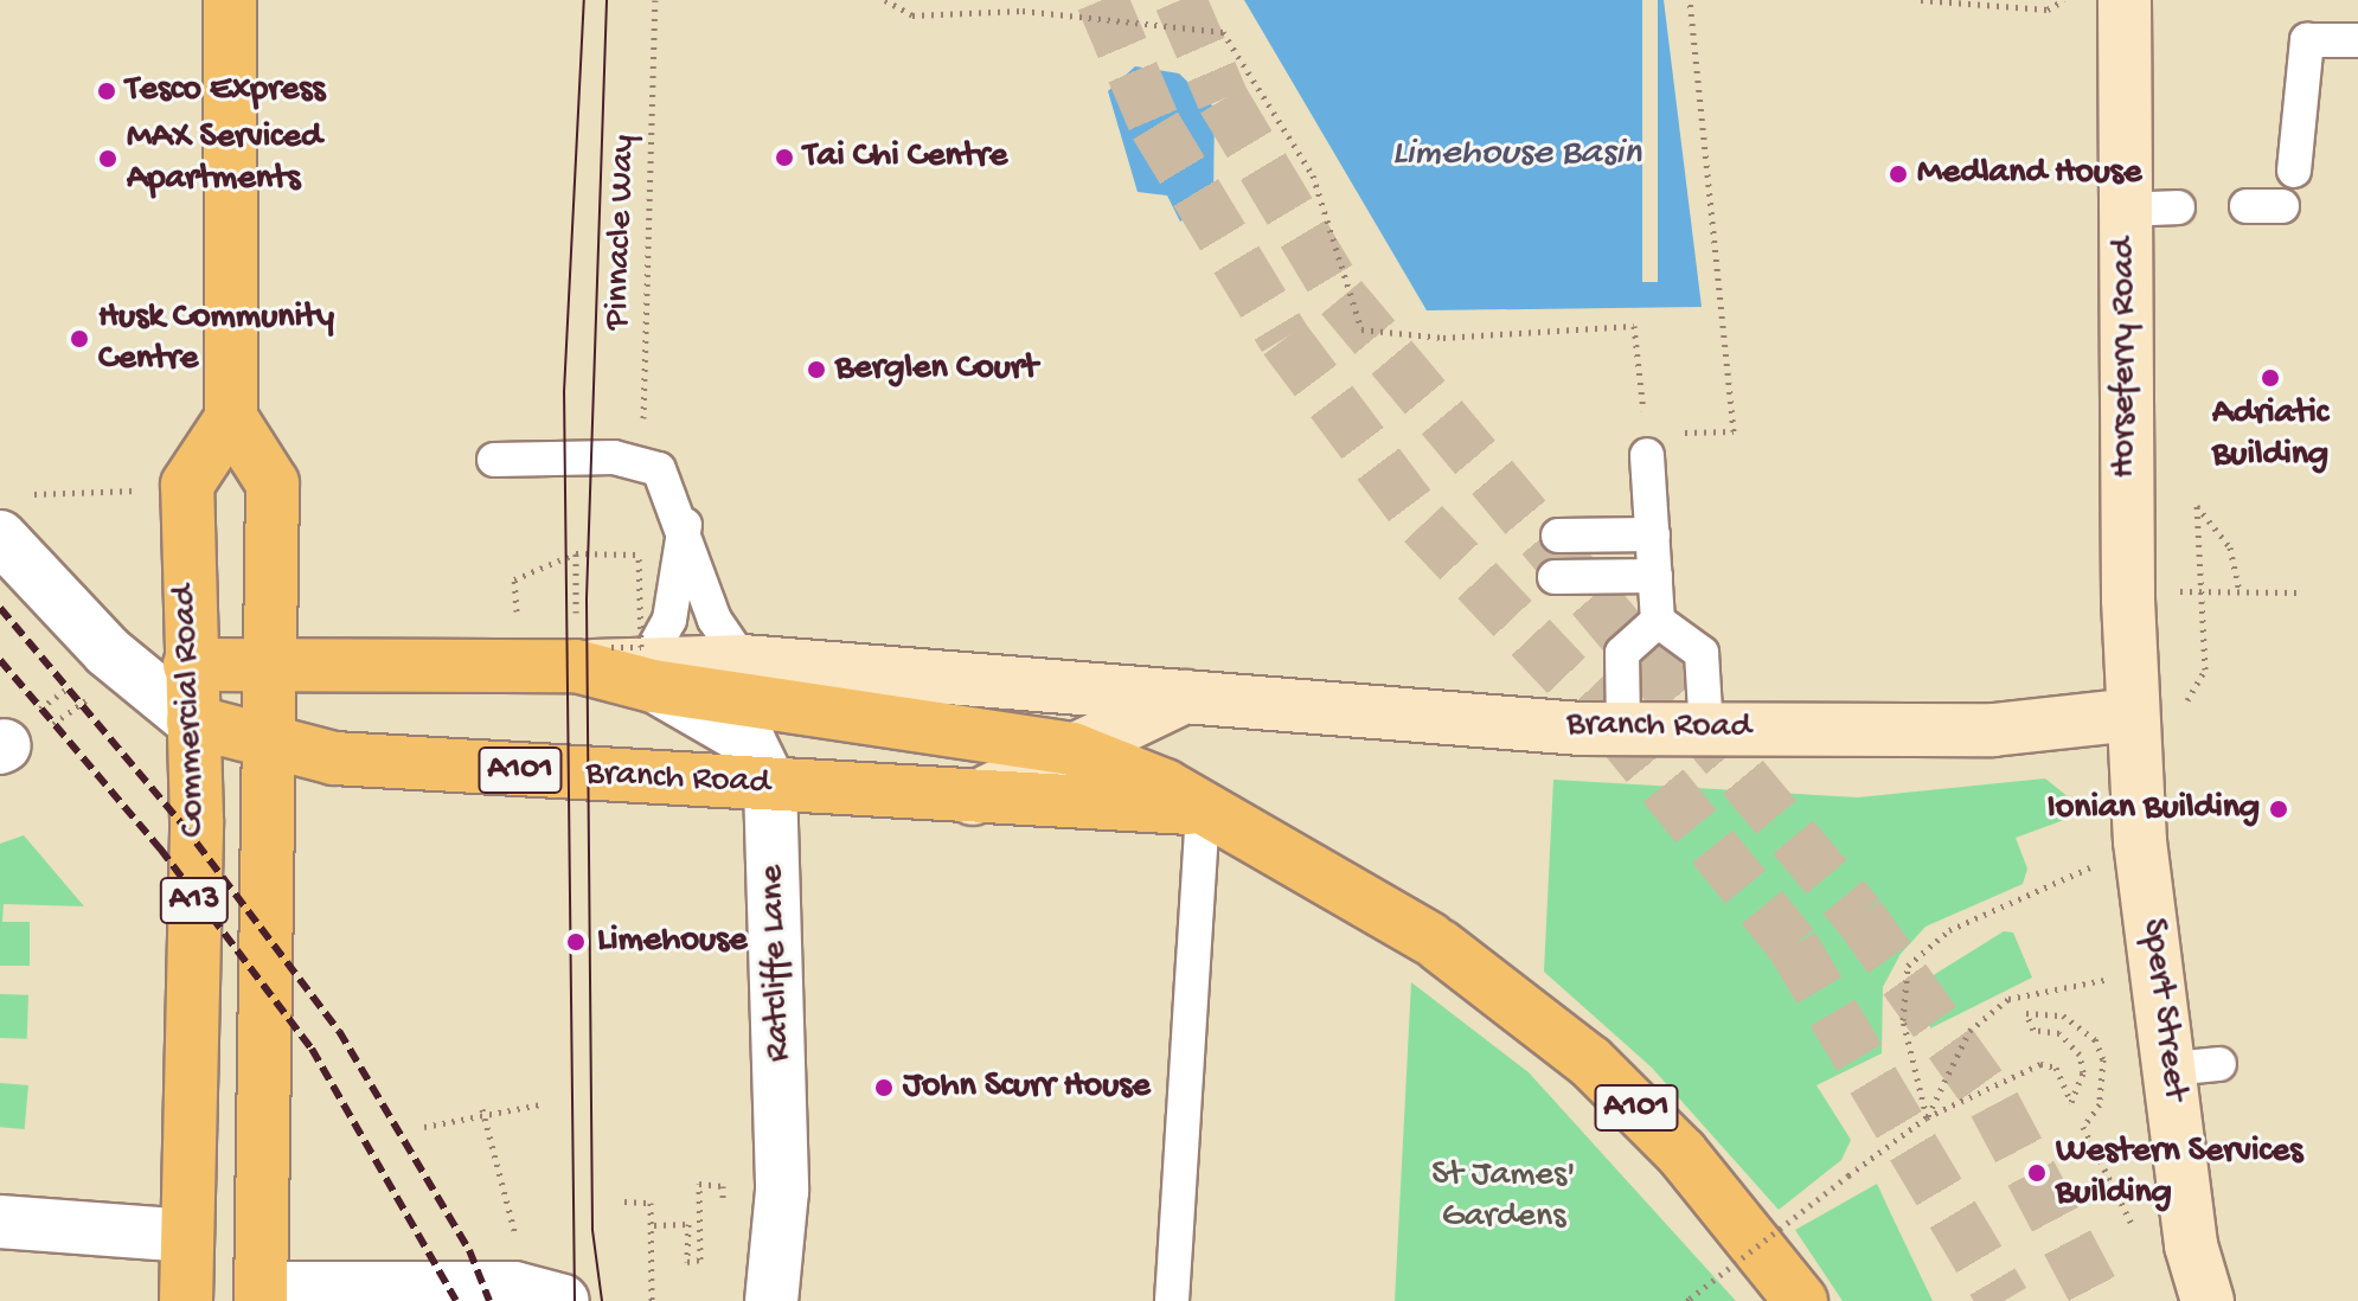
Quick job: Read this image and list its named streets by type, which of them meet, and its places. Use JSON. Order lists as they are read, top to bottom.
{
  "streets": {
    "main road": [
      "Commercial Road",
      "Branch Road",
      "A101",
      "A13"
    ],
    "street": ["Horseferry Road", "Ratcliffe Lane", "Spert Street"],
    "path": ["Pinnacle Way"]
  },
  "crossings": [
    ["Horseferry Road", "Branch Road"],
    ["Horseferry Road", "Spert Street"],
    ["Commercial Road", "A101"],
    ["Commercial Road", "A13"],
    ["Branch Road", "A101"],
    ["Branch Road", "A13"],
    ["Branch Road", "Ratcliffe Lane"],
    ["Branch Road", "Spert Street"],
    ["A101", "A13"]
  ],
  "water": ["Limehouse Basin"],
  "parks": ["St James' Gardens"],
  "places": [
    "Tesco Express",
    "Tai Chi Centre",
    "MAX Serviced Apartments",
    "Medland House",
    "Husk Community Centre",
    "Berglen Court",
    "Adriatic Building",
    "Ionian Building",
    "Limehouse",
    "John Scurr House",
    "Western Services Building"
  ]
}
